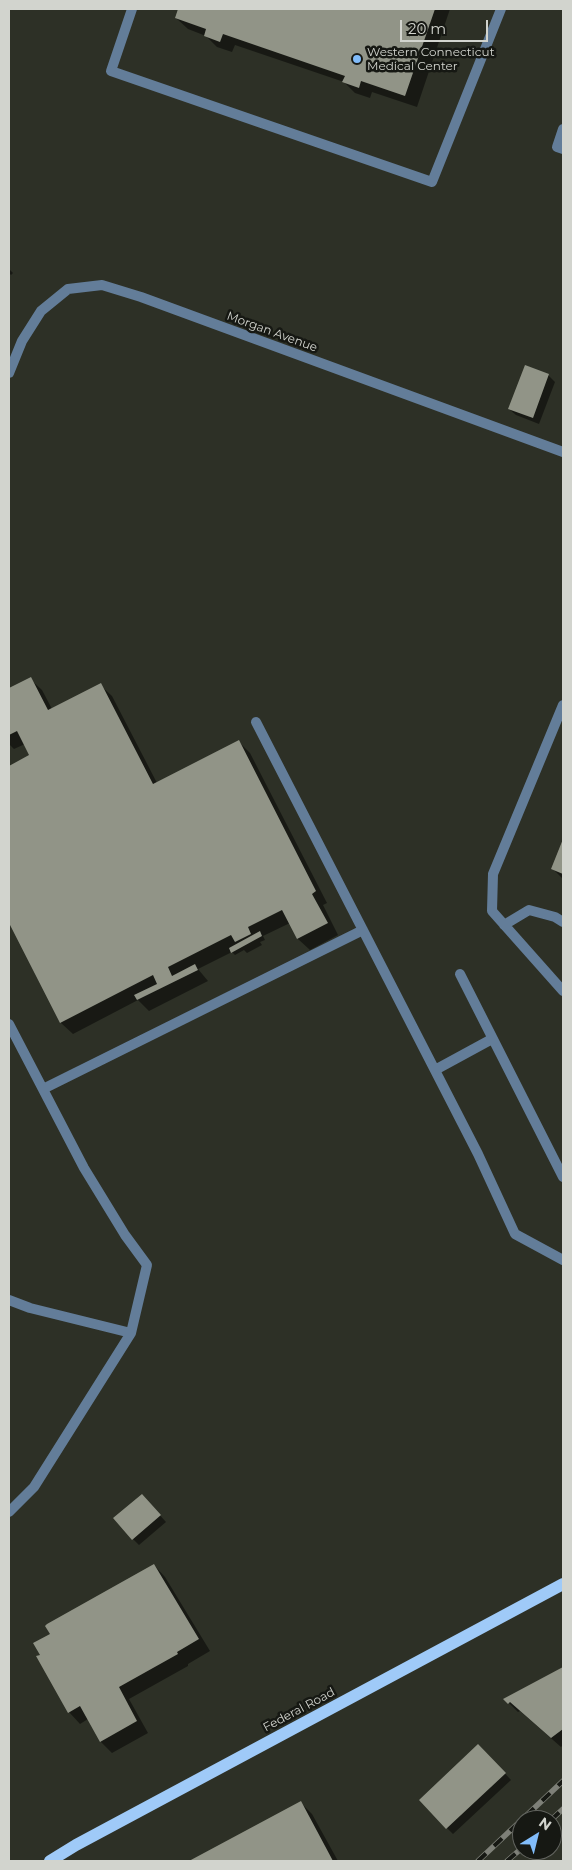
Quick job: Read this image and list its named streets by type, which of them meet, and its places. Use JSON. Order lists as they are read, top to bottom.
{
  "streets": {
    "main road": ["Federal Road"],
    "street": ["Morgan Avenue"]
  },
  "places": ["Western Connecticut Medical Center"],
  "scale_bar": "20 m",
  "north": "top right"
}
